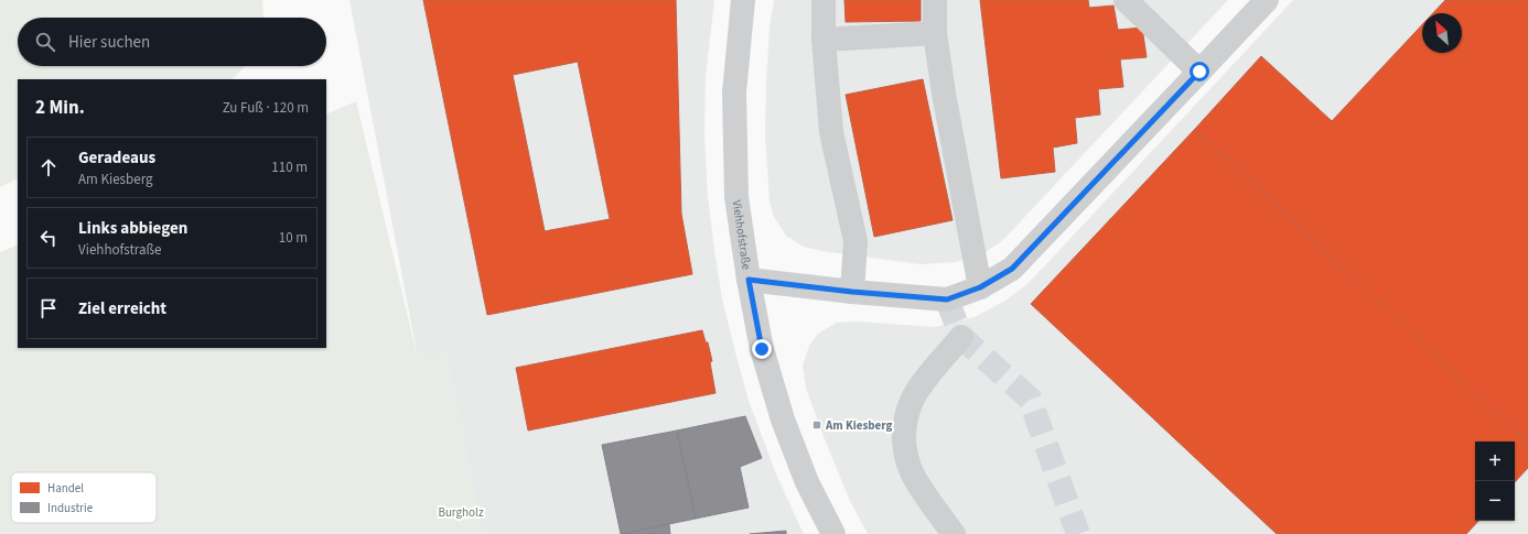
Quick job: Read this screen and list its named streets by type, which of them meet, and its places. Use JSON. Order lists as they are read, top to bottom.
{
  "streets": {
    "street": ["Viehhofstraße"]
  },
  "parks": ["Burgholz"],
  "places": {
    "transit": ["Am Kiesberg"]
  },
  "legend": ["Handel", "Industrie"],
  "north": "top left",
  "page": {
    "search": "Hier suchen",
    "heading": ["2 Min.", "Zu Fuß · 120 m"],
    "list": [
      ["Geradeaus", "Am Kiesberg", "110 m"],
      ["Links abbiegen", "Viehhofstraße", "10 m"],
      "Ziel erreicht"
    ],
    "map_buttons": ["+", "−"]
  }
}
